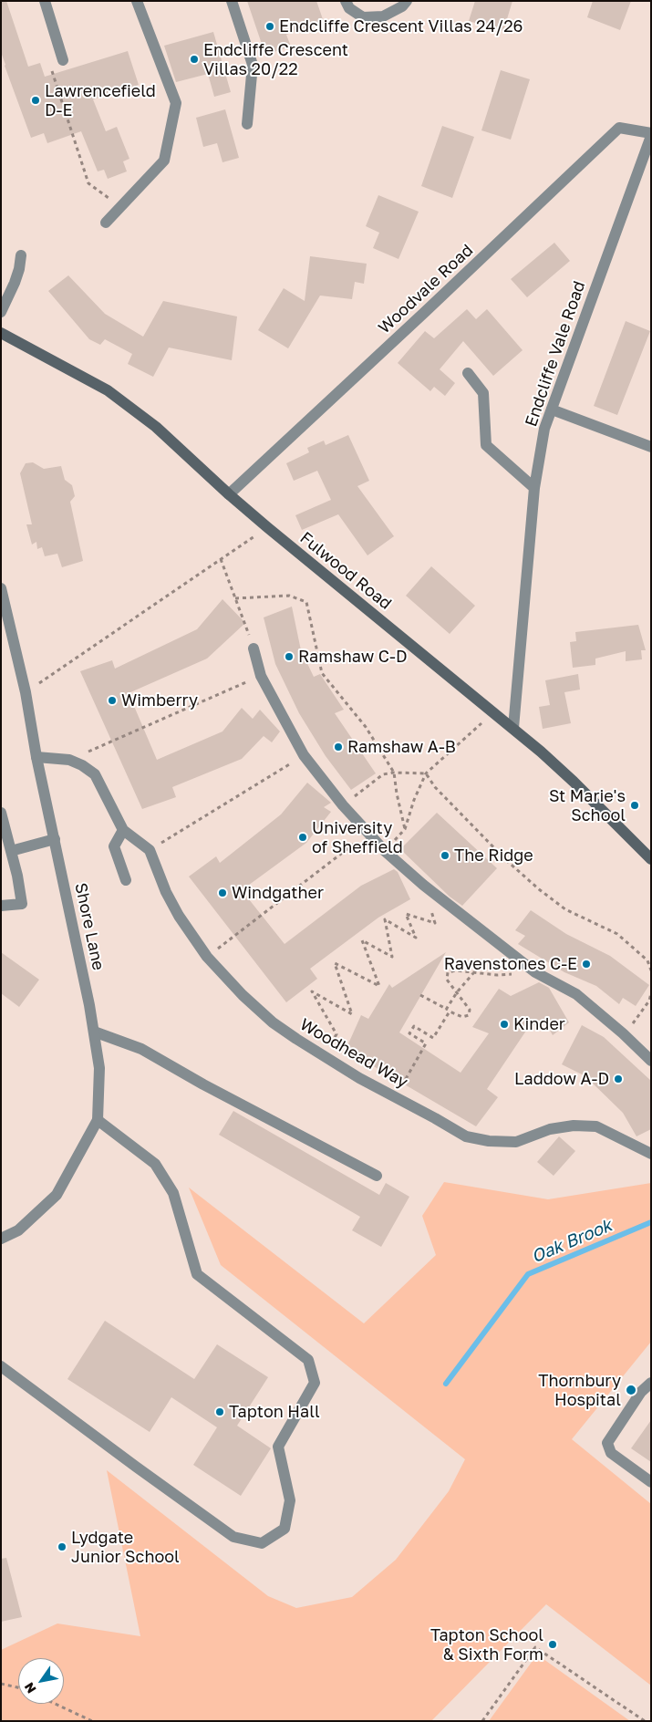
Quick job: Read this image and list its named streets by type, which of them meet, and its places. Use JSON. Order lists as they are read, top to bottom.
{
  "streets": {
    "street": [
      "Woodvale Road",
      "Endcliffe Vale Road",
      "Fulwood Road",
      "Shore Lane",
      "Woodhead Way"
    ]
  },
  "crossings": [
    ["Woodvale Road", "Endcliffe Vale Road"],
    ["Woodvale Road", "Fulwood Road"],
    ["Endcliffe Vale Road", "Fulwood Road"]
  ],
  "water": ["Oak Brook"],
  "places": [
    "Endcliffe Crescent Villas 24/26",
    "Endcliffe Crescent Villas 20/22",
    "Lawrencefield D-E",
    "Ramshaw C-D",
    "Wimberry",
    "Ramshaw A-B",
    "St Marie's School",
    "University of Sheffield",
    "The Ridge",
    "Windgather",
    "Ravenstones C-E",
    "Kinder",
    "Laddow A-D",
    "Thornbury Hospital",
    "Tapton Hall",
    "Lydgate Junior School",
    "Tapton School & Sixth Form"
  ],
  "north": "bottom left"
}
